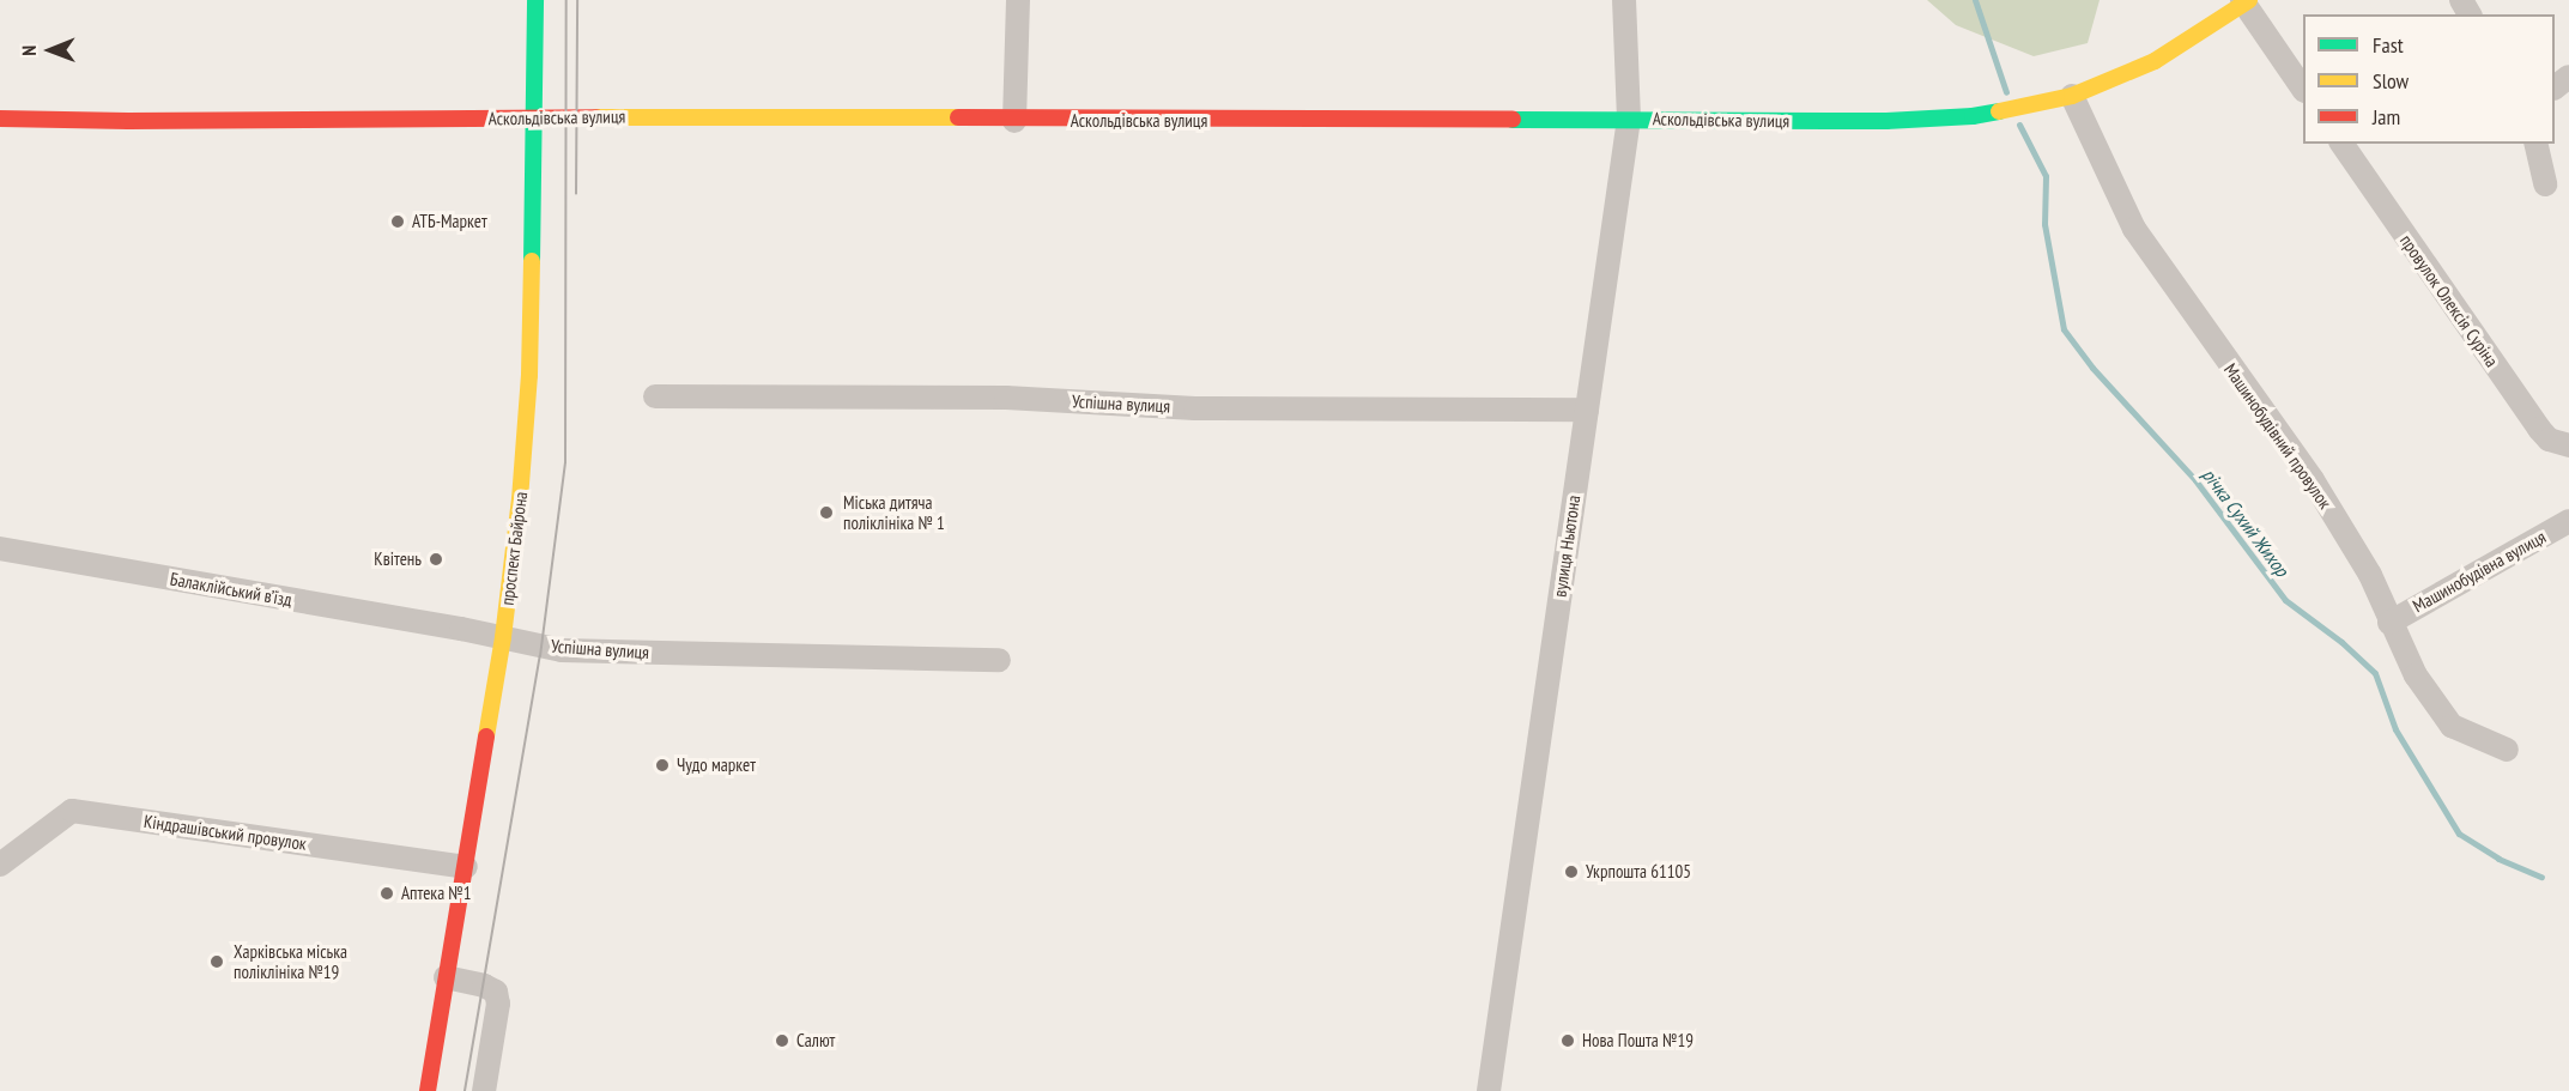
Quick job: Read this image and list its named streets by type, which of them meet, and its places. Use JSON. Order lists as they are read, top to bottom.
{
  "streets": {
    "street": [
      "Аскольдівська вулиця",
      "провулок Олексія Суріна",
      "Успішна вулиця",
      "Машинобудівний провулок",
      "вулиця Ньютона",
      "проспект Байрона",
      "Машинобудівна вулиця",
      "Балаклійський в’їзд",
      "Кіндрашівський провулок"
    ]
  },
  "crossings": [
    ["Аскольдівська вулиця", "Машинобудівний провулок"],
    ["Аскольдівська вулиця", "вулиця Ньютона"],
    ["Аскольдівська вулиця", "проспект Байрона"],
    ["Успішна вулиця", "вулиця Ньютона"],
    ["Успішна вулиця", "проспект Байрона"],
    ["Успішна вулиця", "Балаклійський в’їзд"],
    ["Машинобудівний провулок", "Машинобудівна вулиця"],
    ["проспект Байрона", "Кіндрашівський провулок"]
  ],
  "water": ["річка Сухий Жихор"],
  "places": [
    "АТБ-Маркет",
    "Міська дитяча поліклініка № 1",
    "Квітень",
    "Чудо маркет",
    "Укрпошта 61105",
    "Аптека №1",
    "Харківська міська поліклініка №19",
    "Салют",
    "Нова Пошта №19"
  ],
  "legend": ["Fast", "Slow", "Jam"],
  "north": "left"
}
